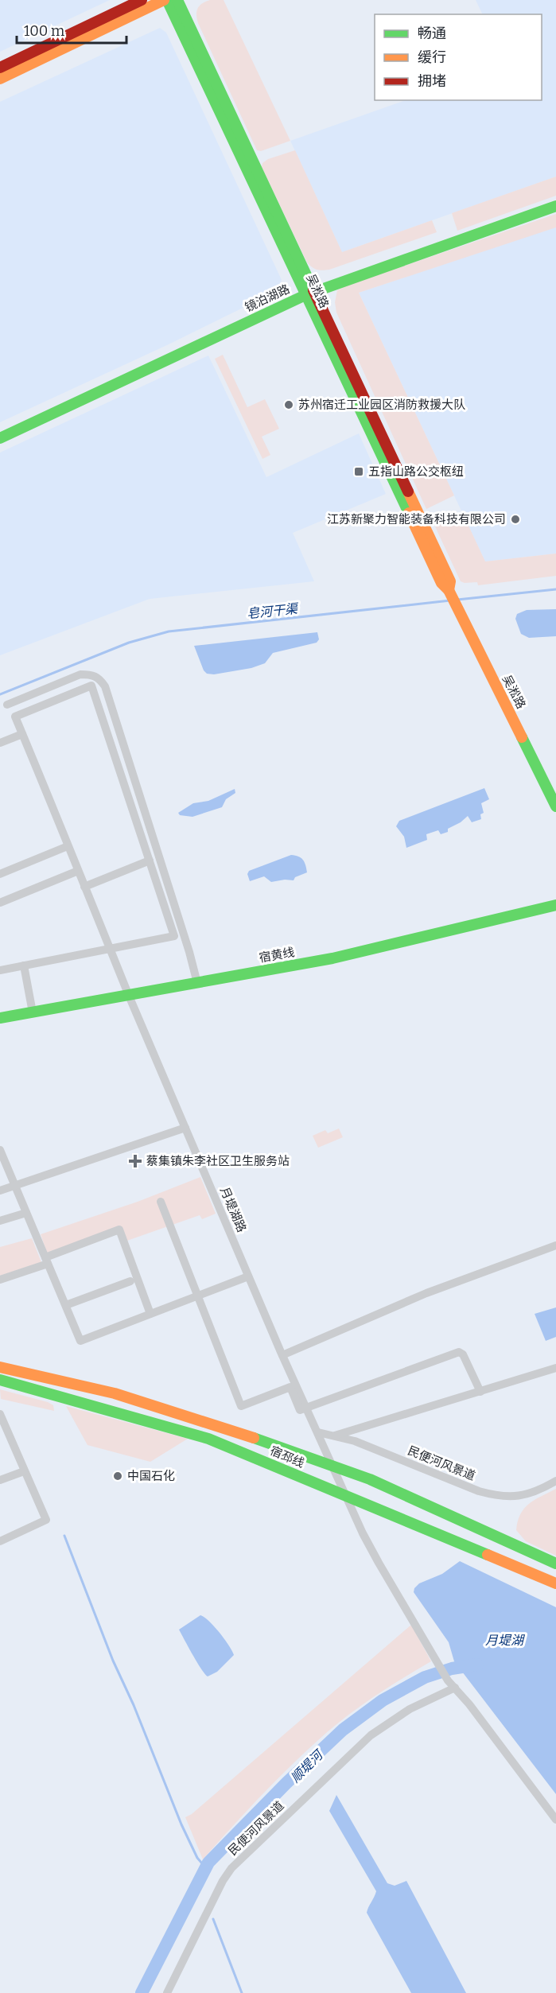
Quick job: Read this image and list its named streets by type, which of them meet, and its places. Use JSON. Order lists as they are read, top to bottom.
{
  "streets": {
    "main road": [
      "吴淞路",
      "镜泊湖路",
      "宿黄线",
      "宿邳线"
    ],
    "street": ["月堤湖路", "民便河风景道"]
  },
  "crossings": [
    ["吴淞路", "镜泊湖路"],
    ["宿黄线", "月堤湖路"],
    ["月堤湖路", "宿邳线"],
    ["月堤湖路", "民便河风景道"]
  ],
  "water": ["皂河干渠", "月堤湖", "顺堤河"],
  "places": {
    "other": ["苏州宿迁工业园区消防救援大队", "江苏新聚力智能装备科技有限公司", "中国石化"],
    "transit": ["五指山路公交枢纽"],
    "health": ["蔡集镇朱李社区卫生服务站"]
  },
  "legend": ["畅通", "缓行", "拥堵"],
  "scale_bar": "100 m"
}
